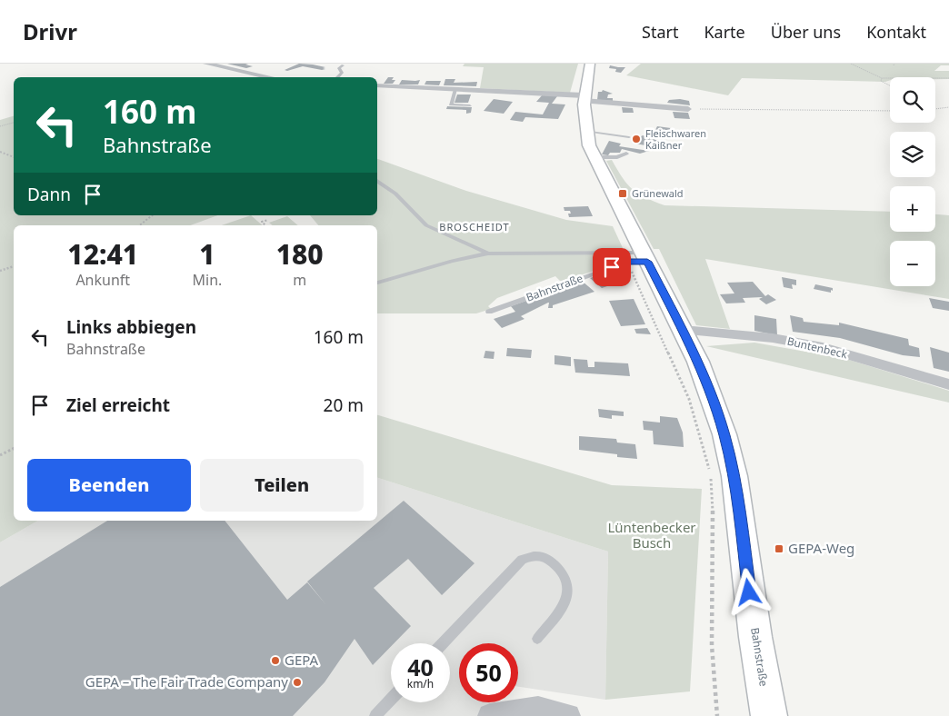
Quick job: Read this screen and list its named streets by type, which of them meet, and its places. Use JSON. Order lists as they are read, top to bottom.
{
  "streets": {
    "main road": ["Bahnstraße"],
    "street": ["Buntenbeck"]
  },
  "crossings": [
    ["Bahnstraße", "Buntenbeck"]
  ],
  "districts": ["BROSCHEIDT"],
  "parks": ["Lüntenbecker Busch"],
  "places": {
    "other": ["Fleischwaren Kaißner", "GEPA", "GEPA – The Fair Trade Company"],
    "transit": ["Grünewald", "GEPA-Weg"]
  },
  "page": {
    "header": "Drivr",
    "nav": [
      "Start",
      "Karte",
      "Über uns",
      "Kontakt"
    ],
    "map_buttons": ["+", "−"],
    "turn": ["160 m", "Bahnstraße"],
    "then": "Dann",
    "eta": [
      "12:41",
      "Ankunft",
      "1",
      "Min.",
      "180",
      "m"
    ],
    "list": [
      {
        "name": "Links abbiegen",
        "note": "Bahnstraße",
        "value": "160 m"
      },
      {
        "name": "Ziel erreicht",
        "value": "20 m"
      }
    ],
    "buttons": ["Beenden", "Teilen"],
    "speed": "40 km/h",
    "limit": "50"
  }
}
